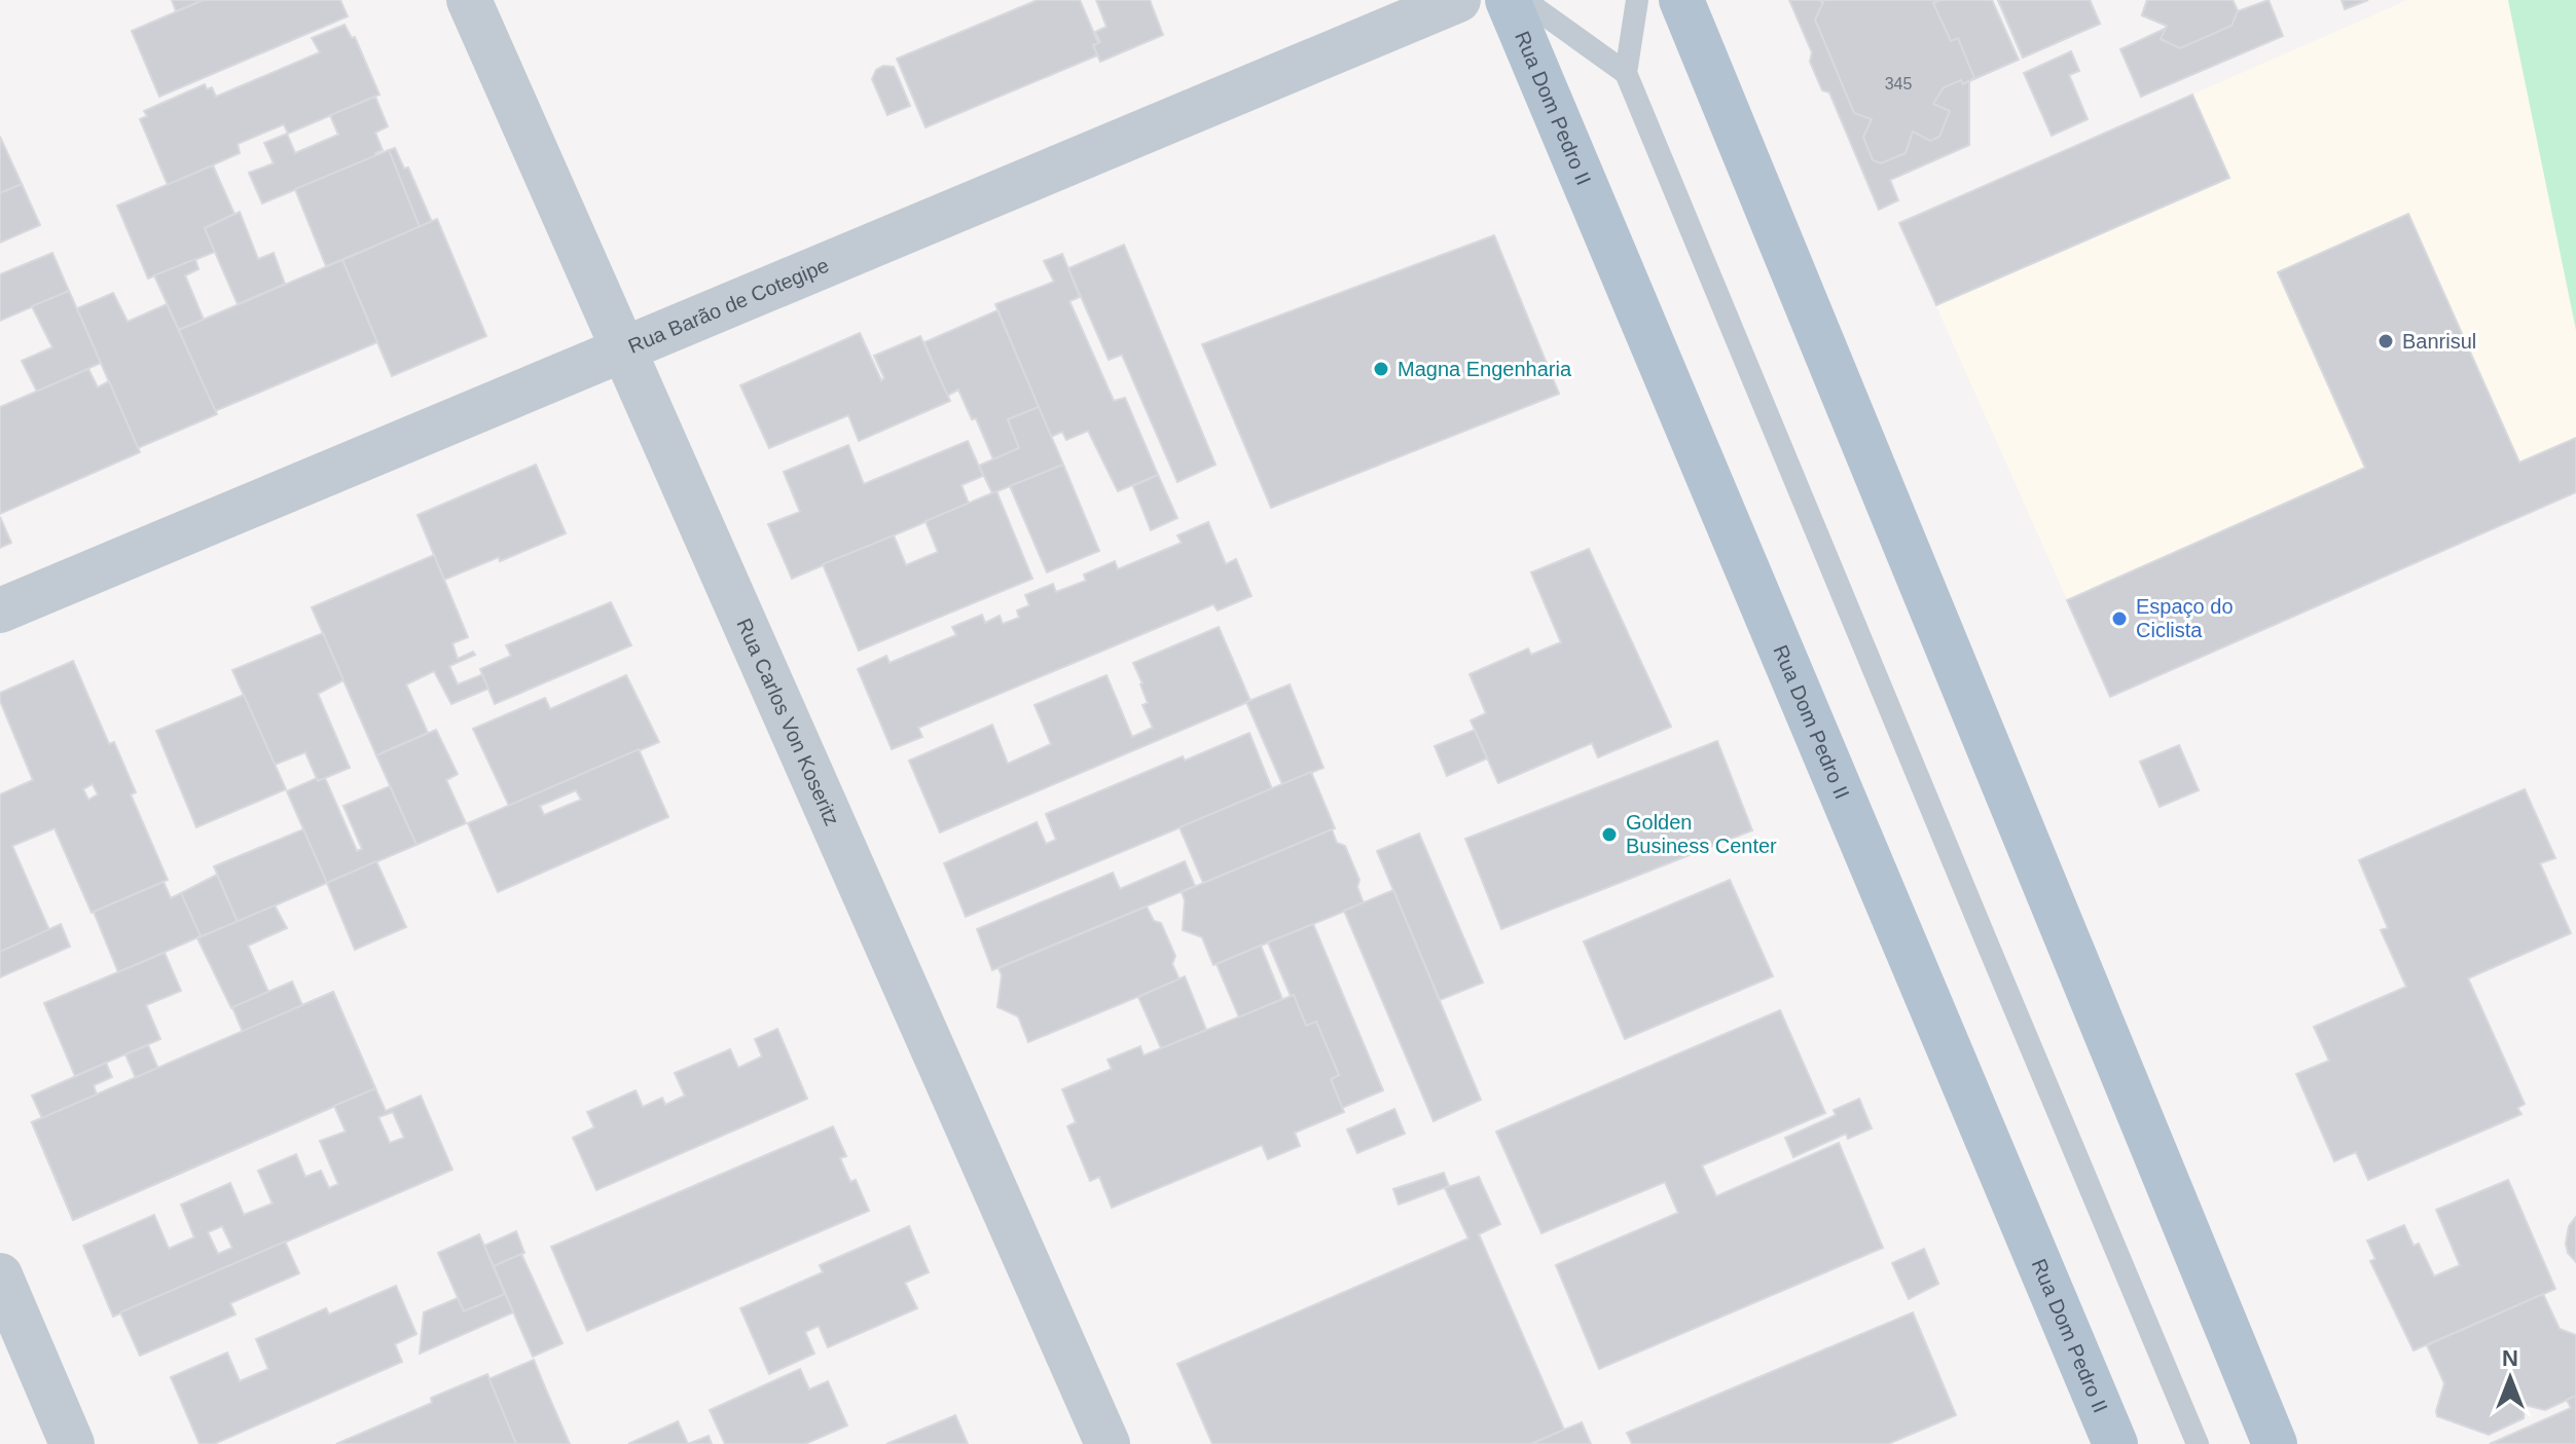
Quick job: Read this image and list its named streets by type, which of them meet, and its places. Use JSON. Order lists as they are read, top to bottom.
{
  "streets": {
    "main road": ["Rua Dom Pedro II"],
    "street": ["Rua Barão de Cotegipe", "Rua Carlos Von Koseritz"]
  },
  "crossings": [
    ["Rua Barão de Cotegipe", "Rua Carlos Von Koseritz"]
  ],
  "places": [
    "Banrisul",
    "Magna Engenharia",
    "Espaço do Ciclista",
    "Golden Business Center"
  ],
  "house_numbers": ["345"],
  "north": "top"
}
